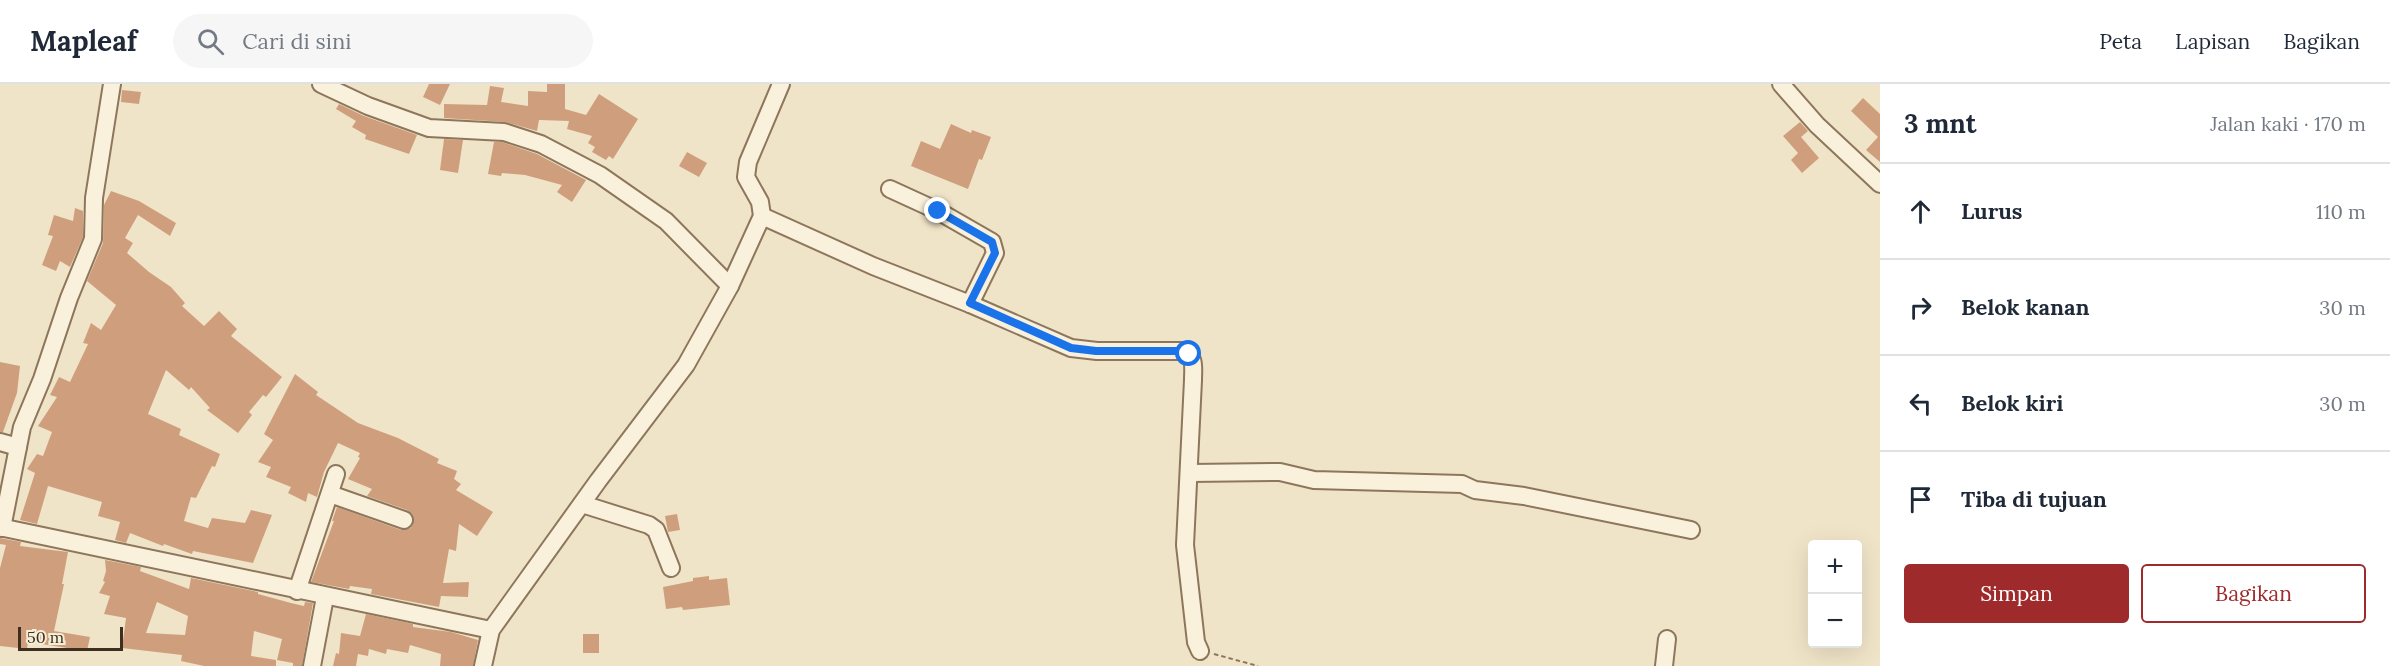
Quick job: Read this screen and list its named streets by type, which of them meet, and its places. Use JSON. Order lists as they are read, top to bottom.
{
  "scale_bar": "50 m",
  "page": {
    "header": "Mapleaf",
    "search": "Cari di sini",
    "nav": ["Peta", "Lapisan", "Bagikan"],
    "heading": ["3 mnt", "Jalan kaki · 170 m"],
    "list": [
      ["Lurus", "110 m"],
      ["Belok kanan", "30 m"],
      ["Belok kiri", "30 m"],
      "Tiba di tujuan"
    ],
    "map_buttons": ["+", "−"],
    "buttons": ["Simpan", "Bagikan"],
    "scale": "50 m"
  }
}
